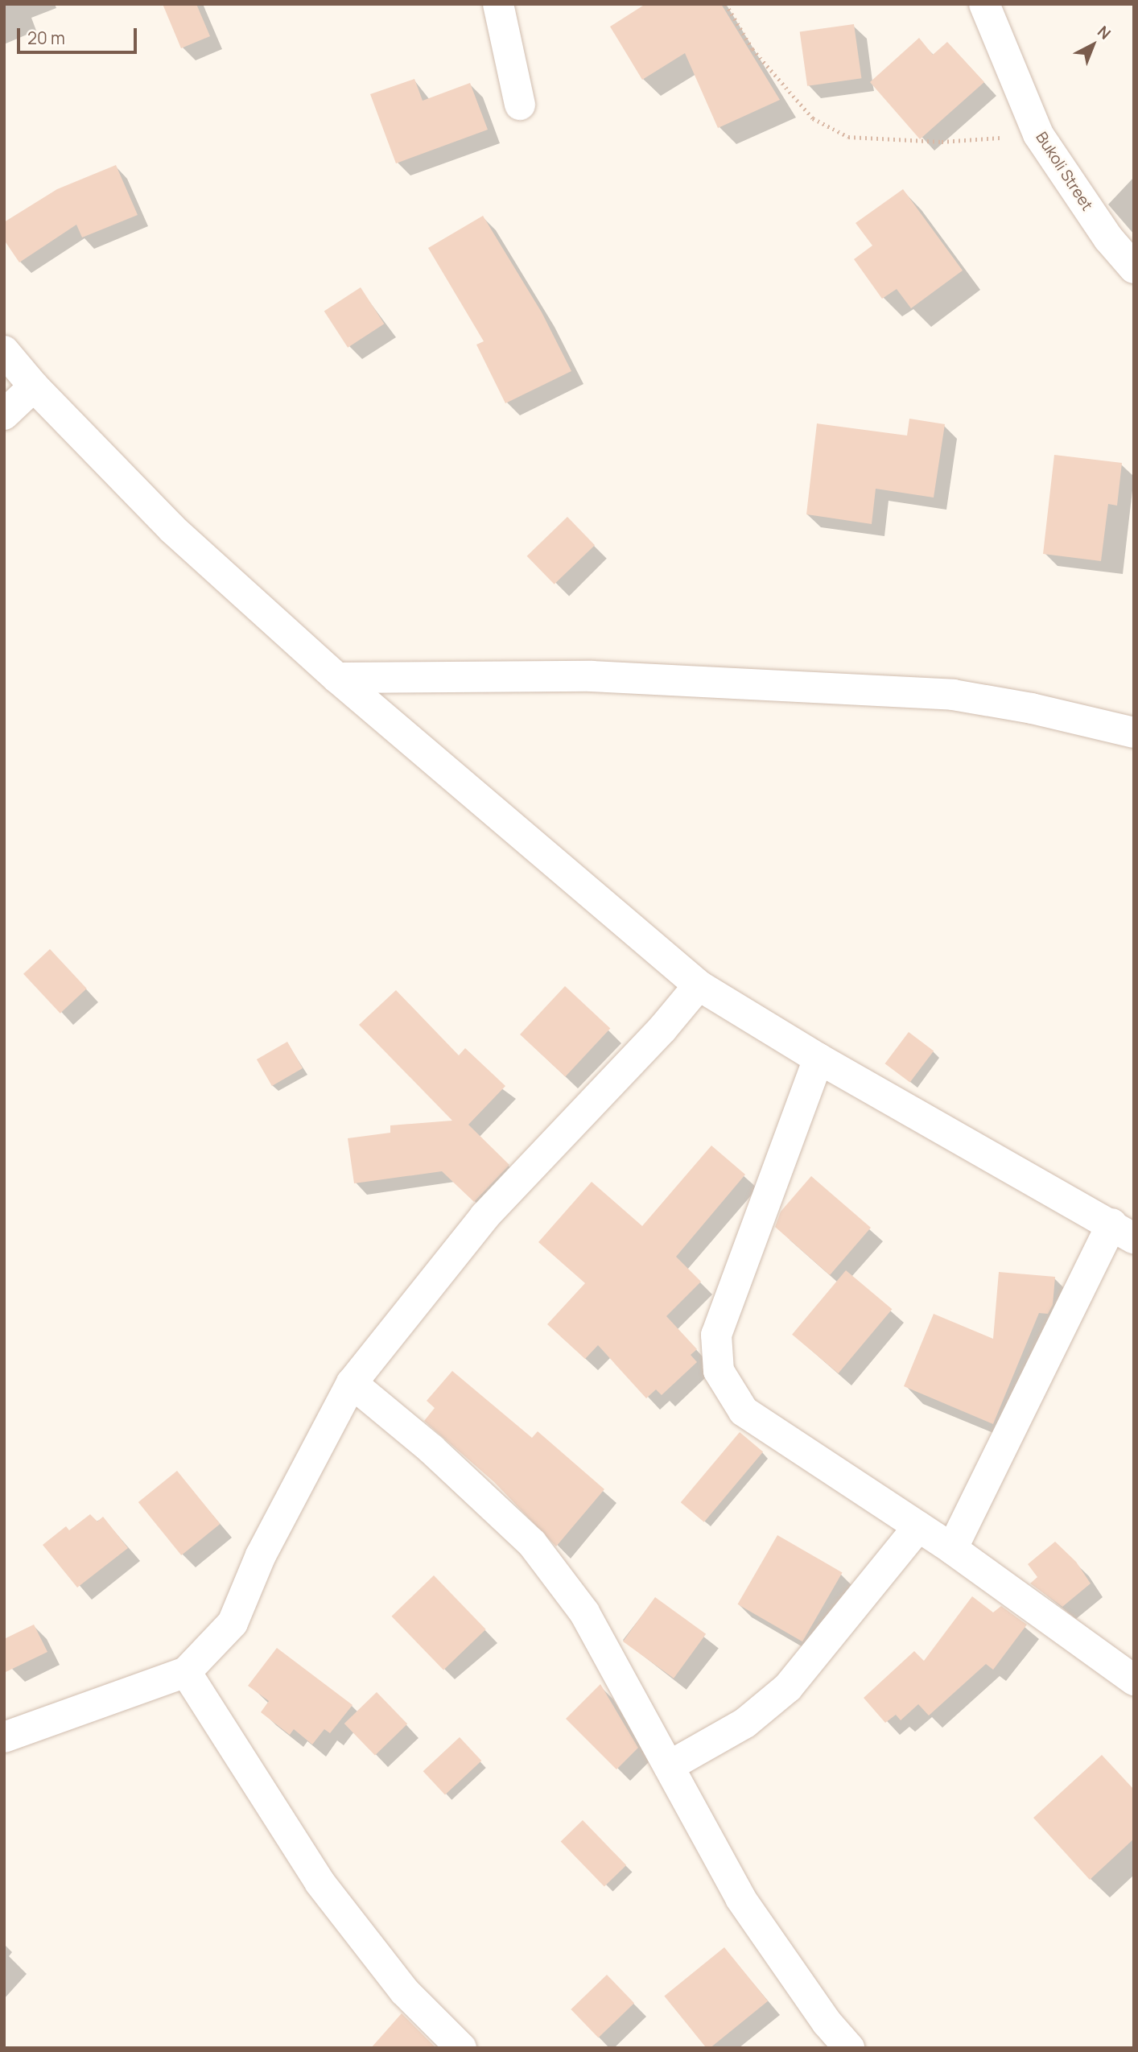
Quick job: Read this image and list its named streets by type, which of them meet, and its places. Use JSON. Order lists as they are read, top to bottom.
{
  "streets": {
    "street": ["Bukoli Street"]
  },
  "scale_bar": "20 m",
  "north": "top right"
}
